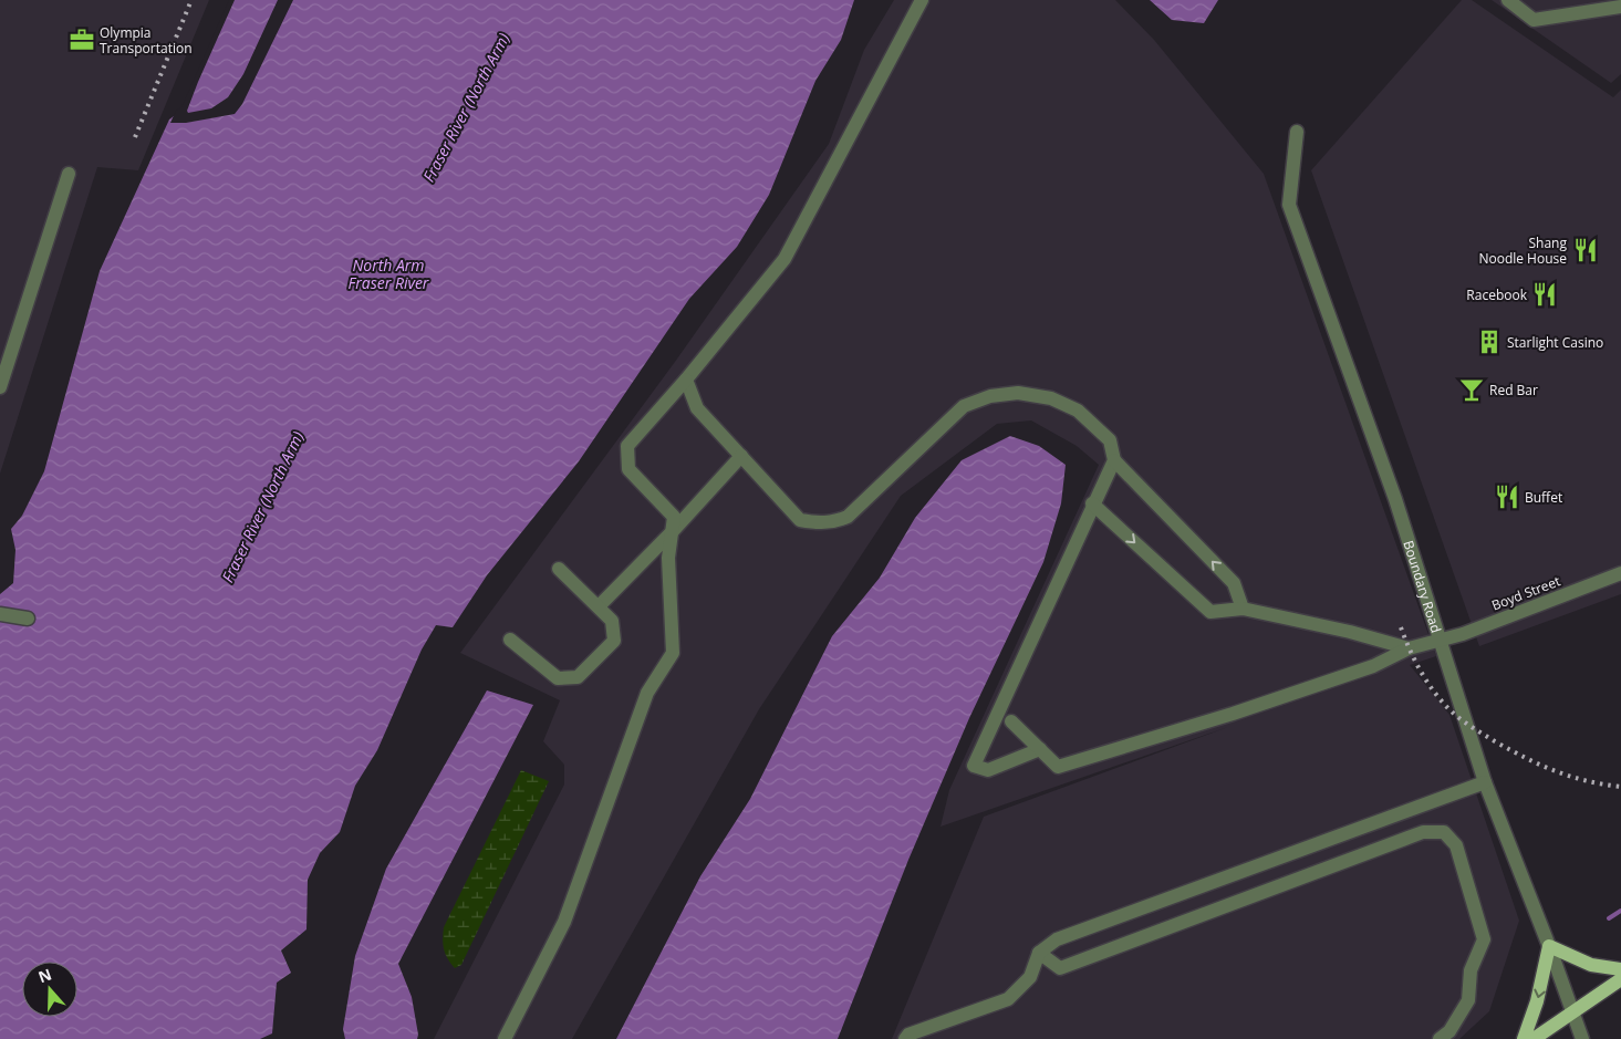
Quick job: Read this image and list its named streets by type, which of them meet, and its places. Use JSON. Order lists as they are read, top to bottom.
{
  "streets": {
    "street": ["Boundary Road", "Boyd Street"]
  },
  "crossings": [
    ["Boundary Road", "Boyd Street"]
  ],
  "water": ["Fraser River (North Arm)", "North Arm Fraser River"],
  "places": {
    "office": ["Olympia Transportation"],
    "restaurant": ["Shang Noodle House", "Racebook", "Buffet"],
    "building": ["Starlight Casino"],
    "bar": ["Red Bar"]
  },
  "north": "top"
}
